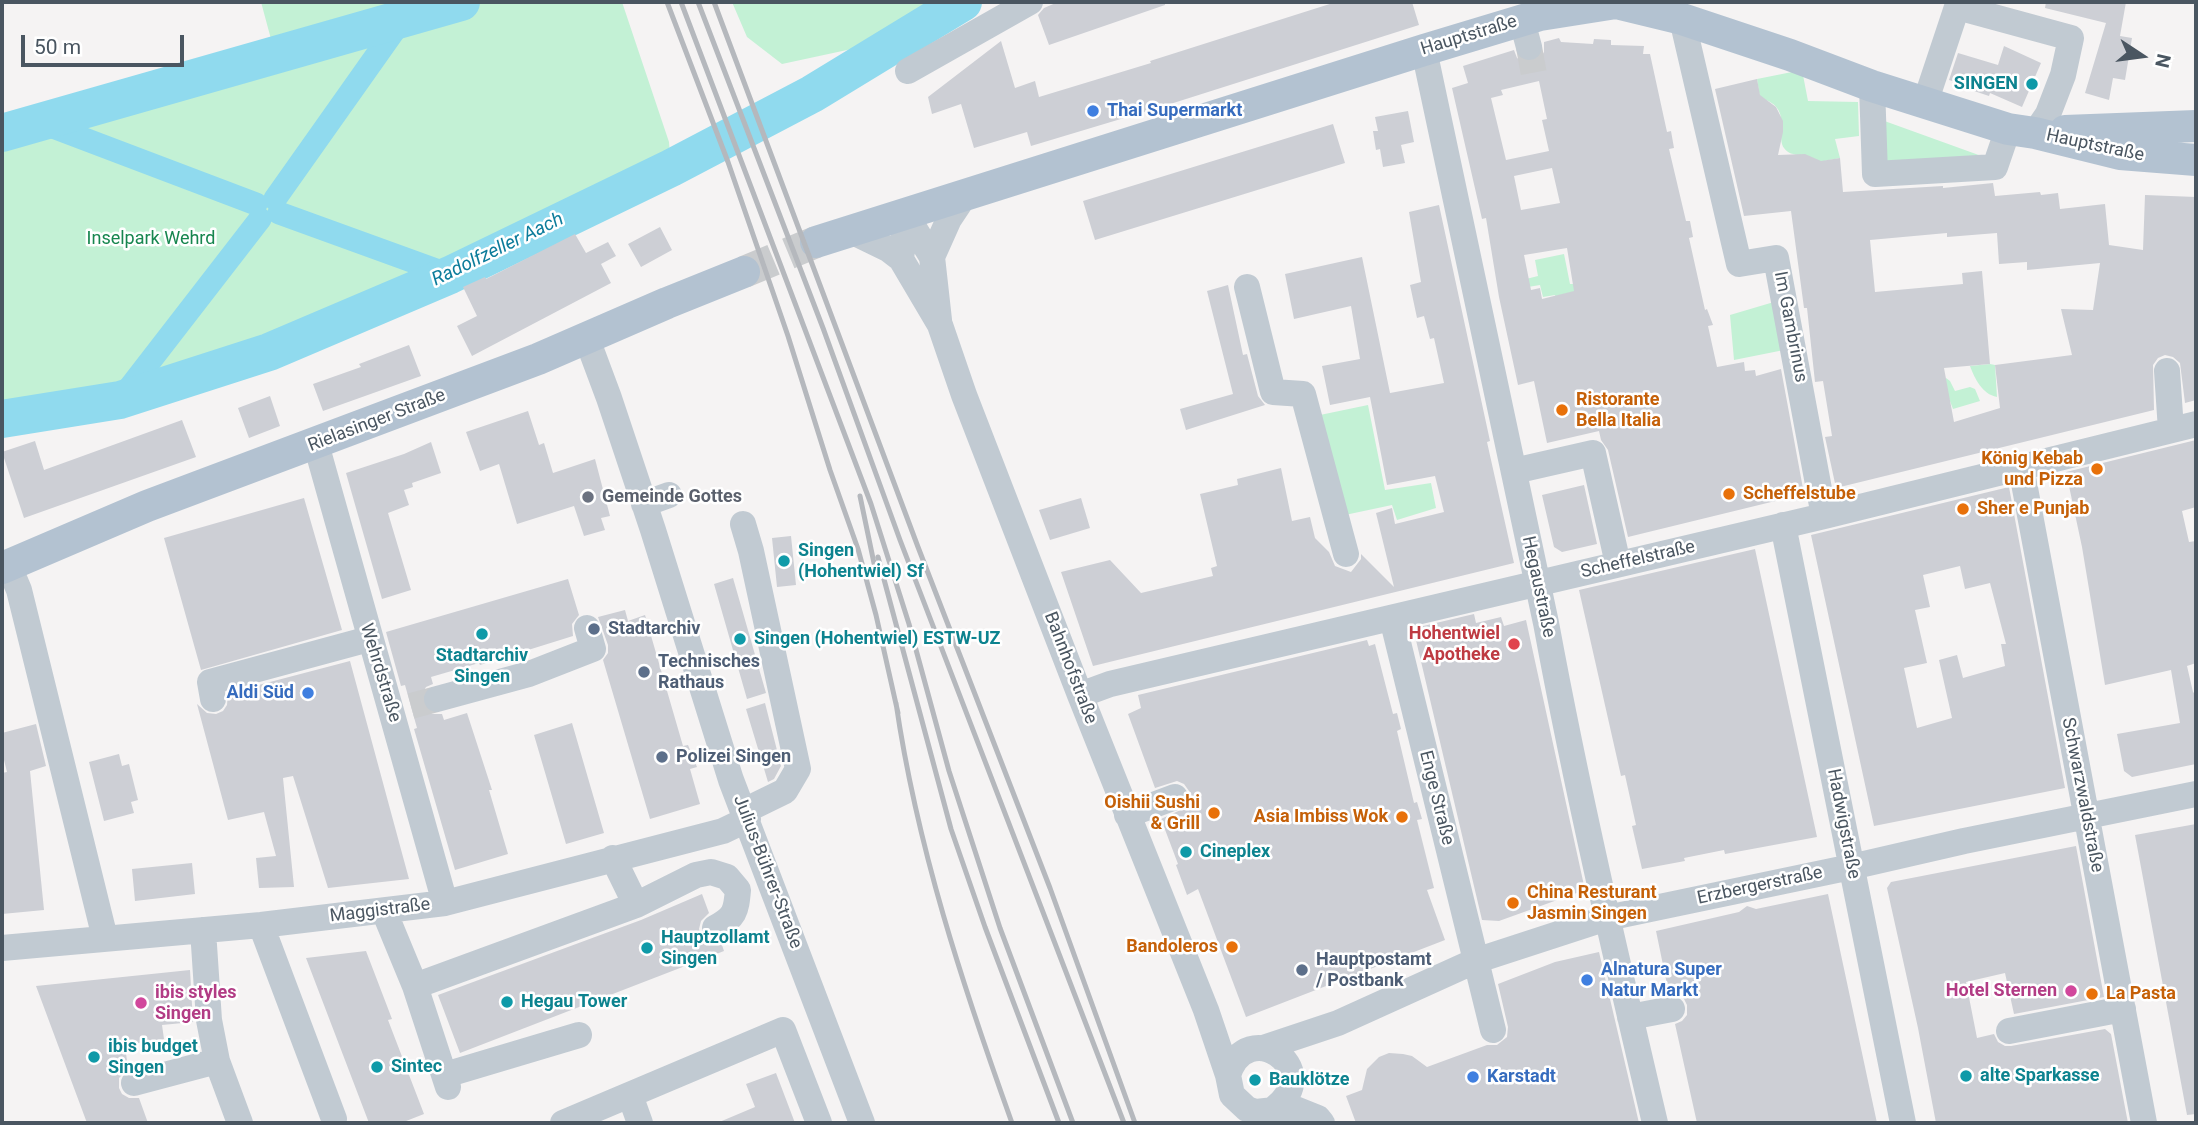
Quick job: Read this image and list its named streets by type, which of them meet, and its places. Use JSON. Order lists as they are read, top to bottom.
{
  "streets": {
    "main road": ["Hauptstraße", "Rielasinger Straße"],
    "street": [
      "Im Gambrinus",
      "Scheffelstraße",
      "Hegaustraße",
      "Bahnhofstraße",
      "Wehrdstraße",
      "Schwarzwaldstraße",
      "Enge Straße",
      "Hadwigstraße",
      "Julius-Bührer-Straße",
      "Erzbergerstraße",
      "Maggistraße"
    ]
  },
  "crossings": [
    ["Hauptstraße", "Im Gambrinus"],
    ["Hauptstraße", "Hegaustraße"],
    ["Hauptstraße", "Bahnhofstraße"],
    ["Im Gambrinus", "Scheffelstraße"],
    ["Rielasinger Straße", "Wehrdstraße"],
    ["Rielasinger Straße", "Julius-Bührer-Straße"],
    ["Rielasinger Straße", "Maggistraße"],
    ["Scheffelstraße", "Hegaustraße"],
    ["Scheffelstraße", "Bahnhofstraße"],
    ["Scheffelstraße", "Schwarzwaldstraße"],
    ["Scheffelstraße", "Enge Straße"],
    ["Scheffelstraße", "Hadwigstraße"],
    ["Hegaustraße", "Erzbergerstraße"],
    ["Bahnhofstraße", "Erzbergerstraße"],
    ["Wehrdstraße", "Maggistraße"],
    ["Schwarzwaldstraße", "Erzbergerstraße"],
    ["Enge Straße", "Erzbergerstraße"],
    ["Hadwigstraße", "Erzbergerstraße"],
    ["Julius-Bührer-Straße", "Maggistraße"]
  ],
  "water": ["Radolfzeller Aach"],
  "parks": ["Inselpark Wehrd"],
  "places": [
    "SINGEN",
    "Thai Supermarkt",
    "Ristorante Bella Italia",
    "König Kebab und Pizza",
    "Scheffelstube",
    "Gemeinde Gottes",
    "Sher e Punjab",
    "Singen (Hohentwiel) Sf",
    "Stadtarchiv",
    "Stadtarchiv Singen",
    "Singen (Hohentwiel) ESTW-UZ",
    "Hohentwiel Apotheke",
    "Technisches Rathaus",
    "Aldi Süd",
    "Polizei Singen",
    "Oishii Sushi & Grill",
    "Asia Imbiss Wok",
    "Cineplex",
    "China Resturant Jasmin Singen",
    "Bandoleros",
    "Hauptzollamt Singen",
    "Hauptpostamt / Postbank",
    "Alnatura Super Natur Markt",
    "Hotel Sternen",
    "La Pasta",
    "Hegau Tower",
    "ibis styles Singen",
    "ibis budget Singen",
    "Sintec",
    "alte Sparkasse",
    "Karstadt",
    "Bauklötze"
  ],
  "scale_bar": "50 m",
  "north": "right"
}
